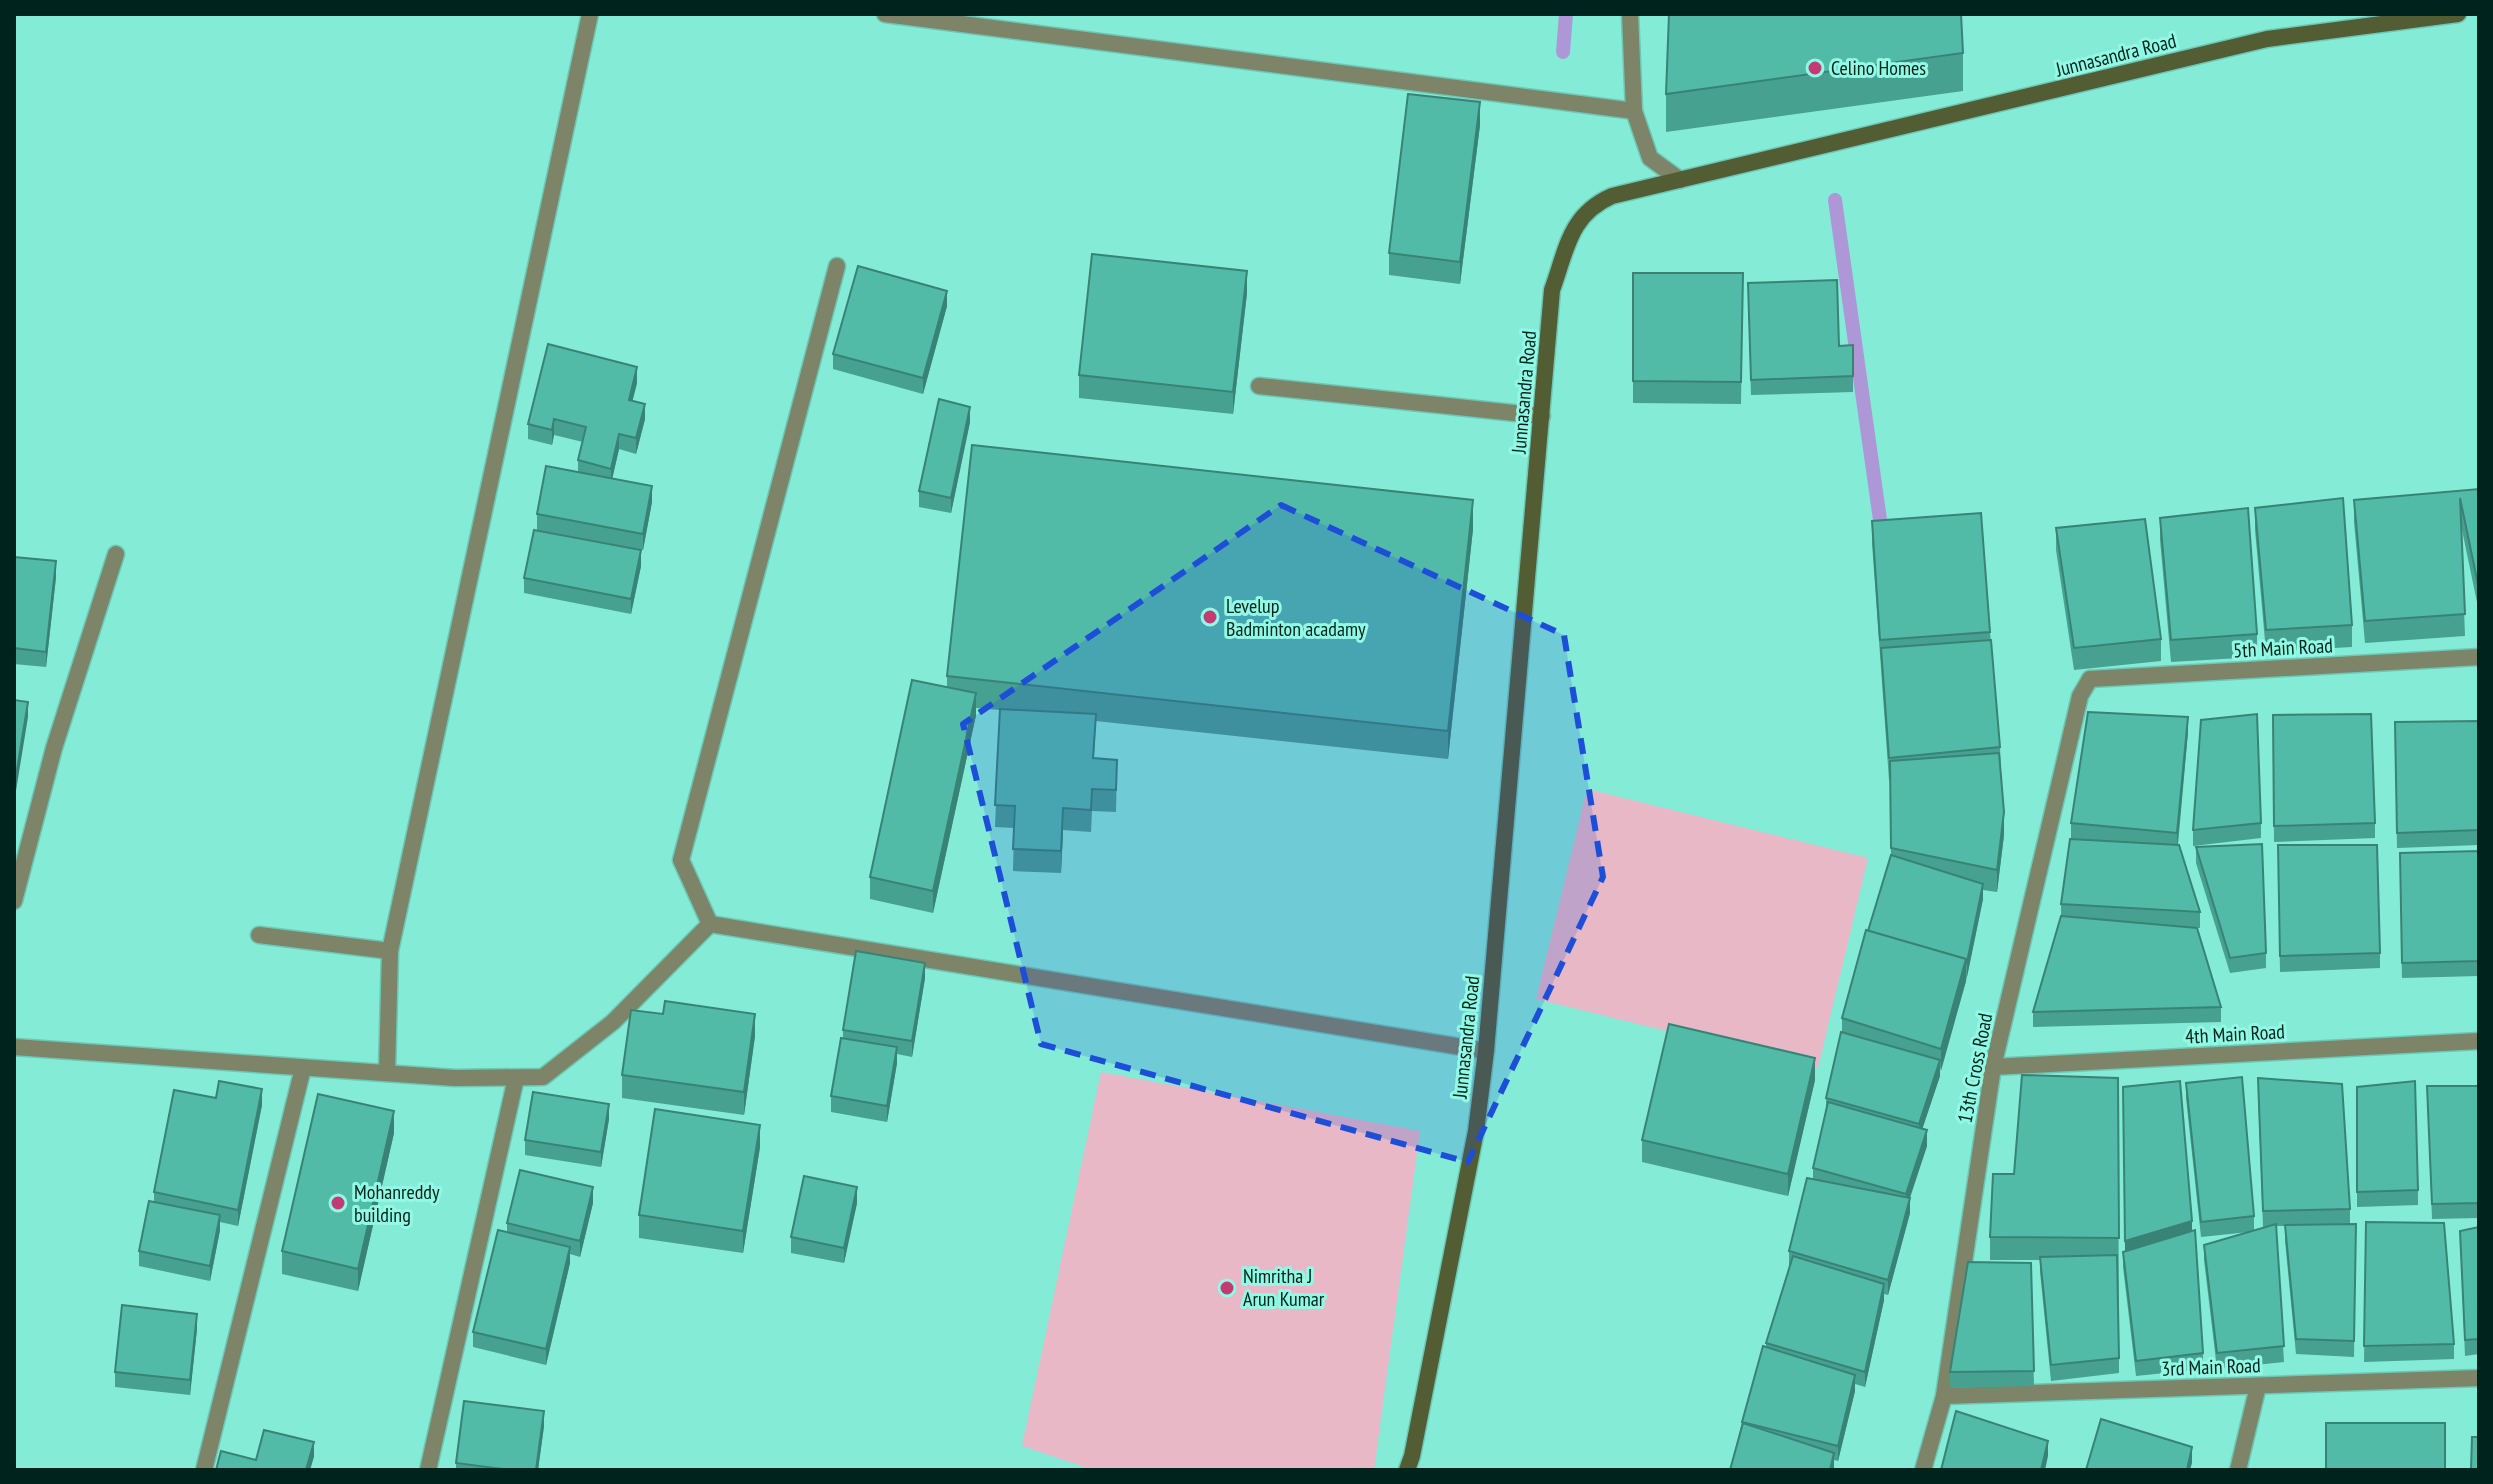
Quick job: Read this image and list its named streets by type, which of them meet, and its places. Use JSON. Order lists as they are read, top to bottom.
{
  "streets": {
    "street": [
      "Junnasandra Road",
      "5th Main Road",
      "4th Main Road",
      "13th Cross Road",
      "3rd Main Road"
    ]
  },
  "crossings": [
    ["5th Main Road", "13th Cross Road"],
    ["4th Main Road", "13th Cross Road"],
    ["13th Cross Road", "3rd Main Road"]
  ],
  "places": [
    "Celino Homes",
    "Levelup Badminton acadamy",
    "Mohanreddy building",
    "Nimritha J Arun Kumar"
  ]
}
